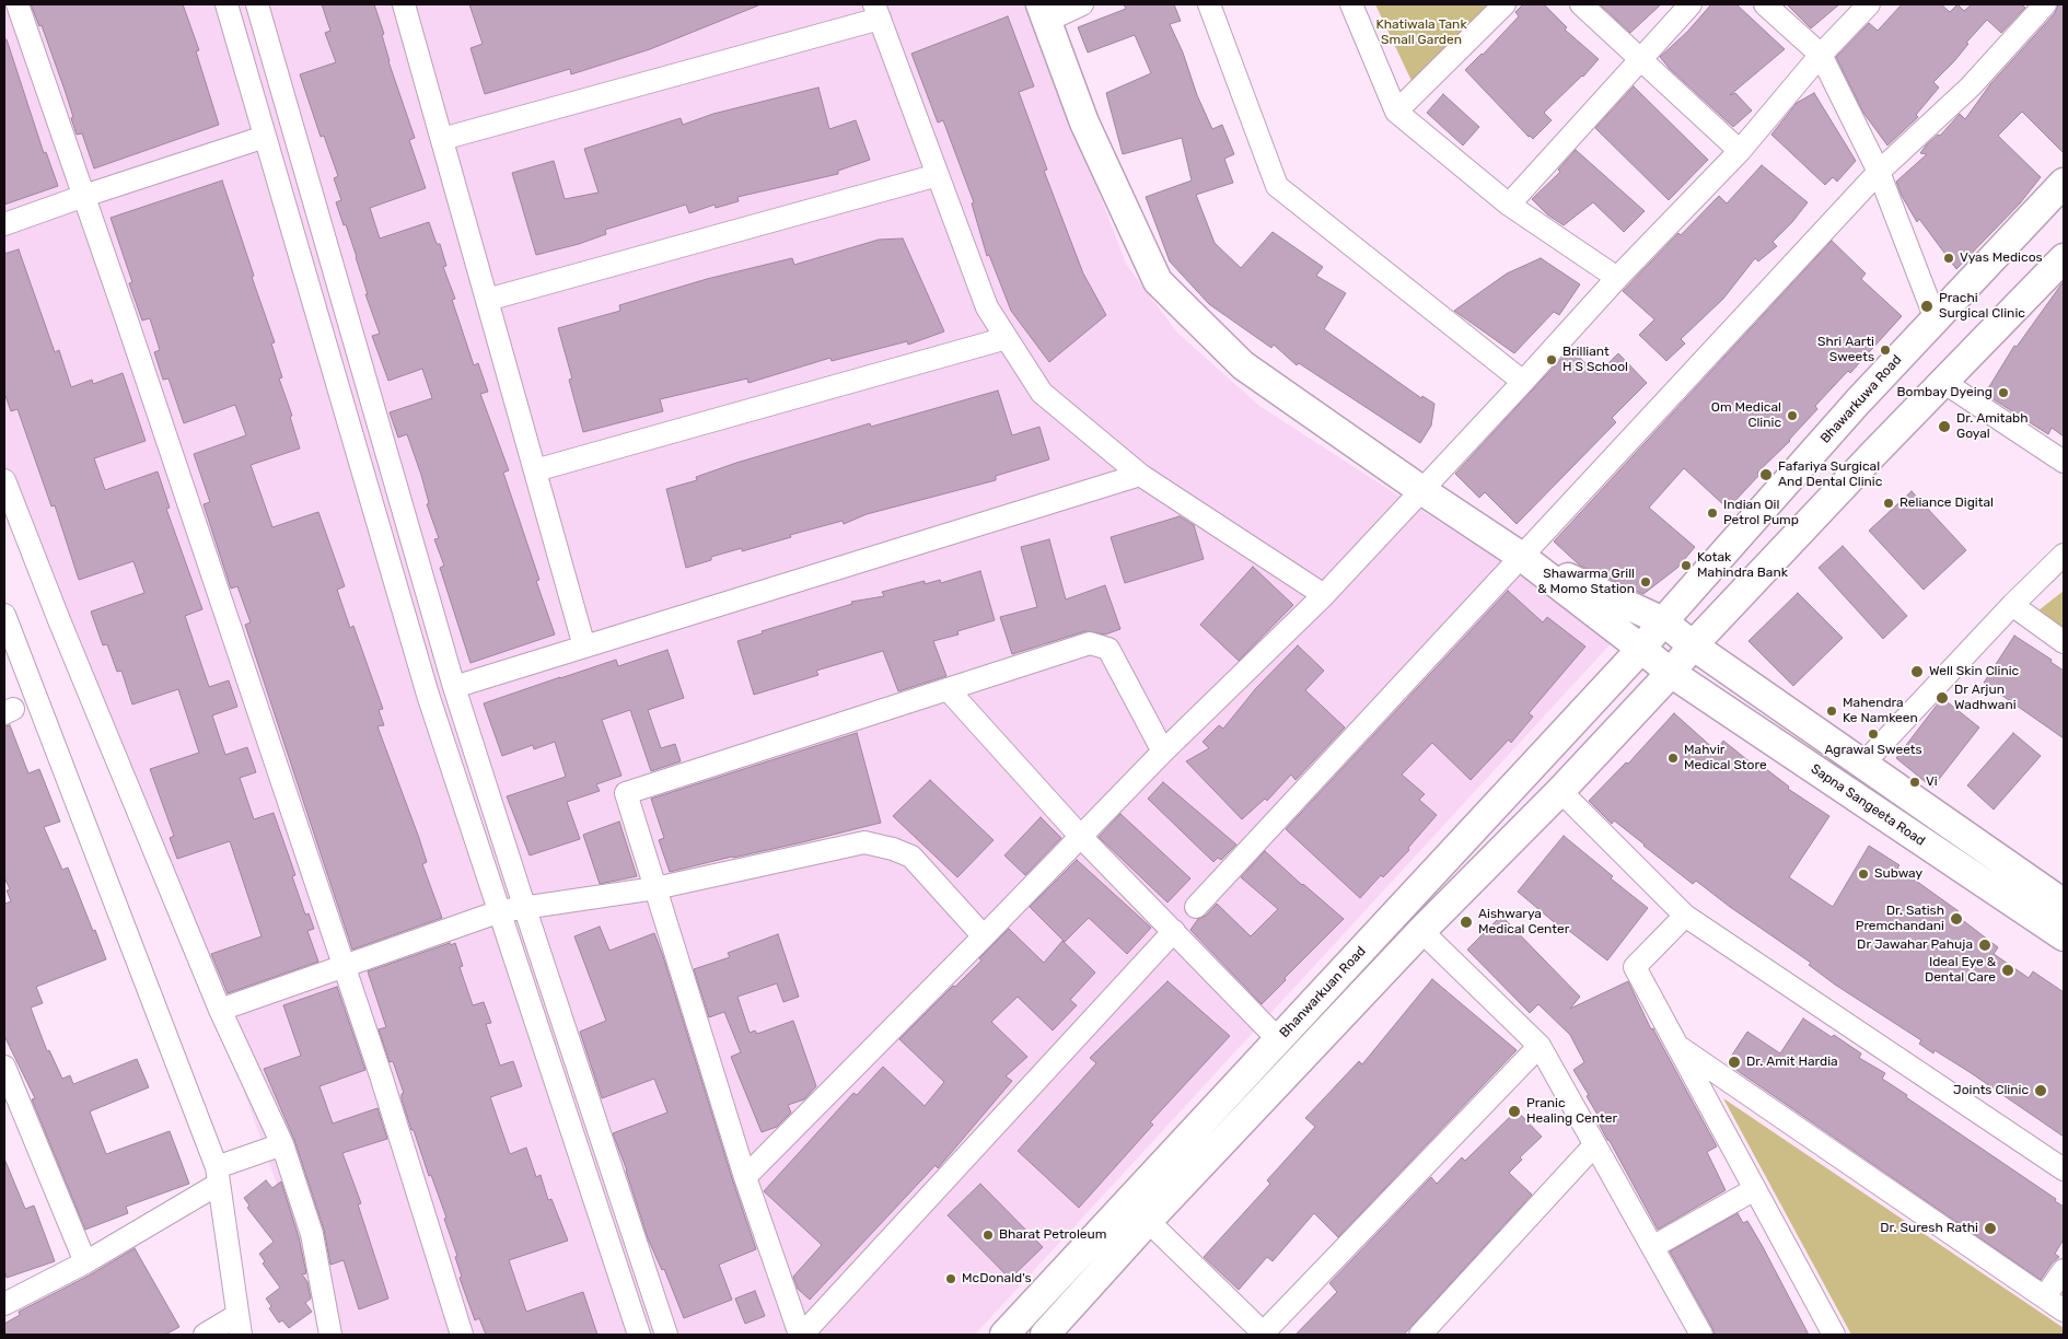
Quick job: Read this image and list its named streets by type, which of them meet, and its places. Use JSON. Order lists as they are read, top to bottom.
{
  "streets": {
    "main road": ["Bhawarkuwa Road", "Sapna Sangeeta Road", "Bhanwarkuan Road"]
  },
  "crossings": [
    ["Bhawarkuwa Road", "Sapna Sangeeta Road"],
    ["Bhawarkuwa Road", "Bhanwarkuan Road"],
    ["Sapna Sangeeta Road", "Bhanwarkuan Road"]
  ],
  "parks": ["Khatiwala Tank Small Garden"],
  "places": [
    "Vyas Medicos",
    "Prachi Surgical Clinic",
    "Shri Aarti Sweets",
    "Brilliant H S School",
    "Bombay Dyeing",
    "Om Medical Clinic",
    "Dr. Amitabh Goyal",
    "Fafariya Surgical And Dental Clinic",
    "Reliance Digital",
    "Indian Oil Petrol Pump",
    "Kotak Mahindra Bank",
    "Shawarma Grill & Momo Station",
    "Well Skin Clinic",
    "Dr Arjun Wadhwani",
    "Mahendra Ke Namkeen",
    "Agrawal Sweets",
    "Mahvir Medical Store",
    "Vi",
    "Subway",
    "Dr. Satish Premchandani",
    "Aishwarya Medical Center",
    "Dr Jawahar Pahuja",
    "Ideal Eye & Dental Care",
    "Dr. Amit Hardia",
    "Joints Clinic",
    "Pranic Healing Center",
    "Dr. Suresh Rathi",
    "Bharat Petroleum",
    "McDonald's"
  ]
}
